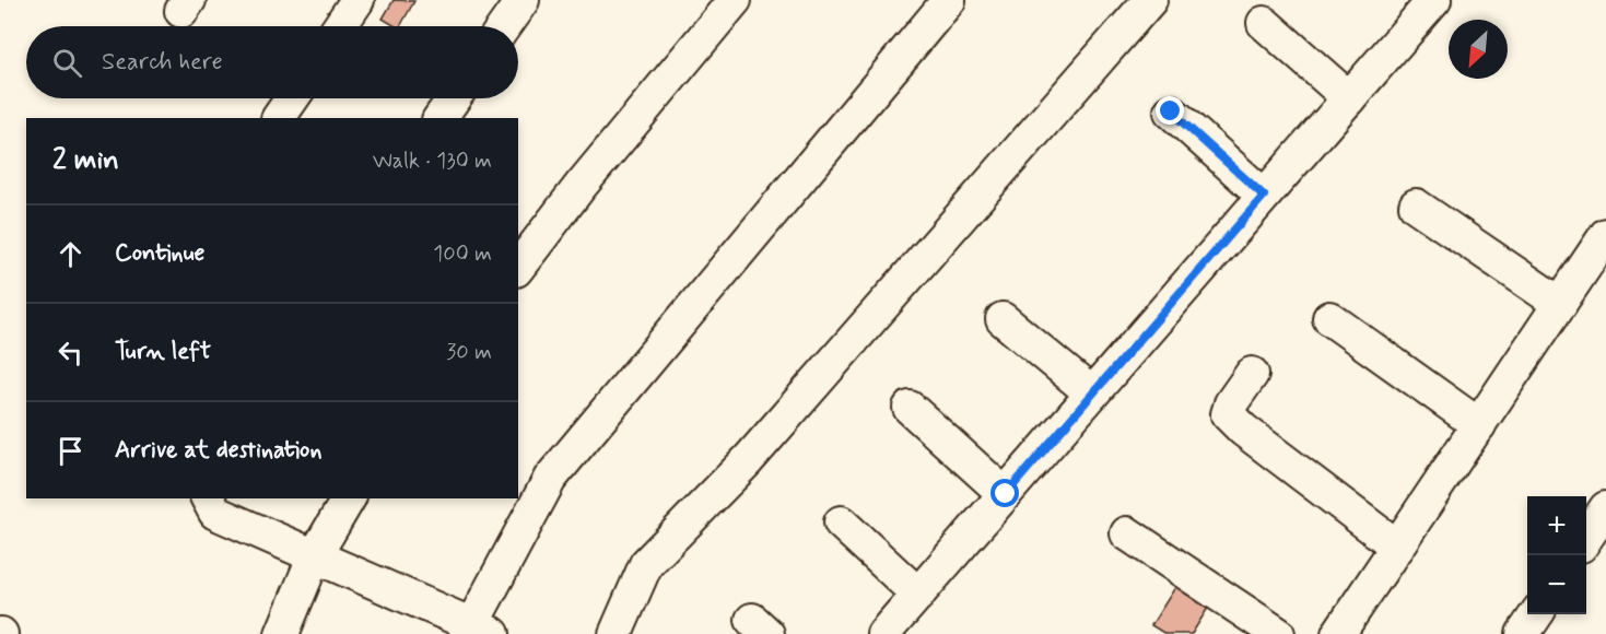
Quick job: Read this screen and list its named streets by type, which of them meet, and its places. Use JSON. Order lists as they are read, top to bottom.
{
  "north": "bottom left",
  "page": {
    "search": "Search here",
    "heading": ["2 min", "Walk · 130 m"],
    "list": [
      ["Continue", "100 m"],
      ["Turn left", "30 m"],
      "Arrive at destination"
    ],
    "map_buttons": ["+", "−"]
  }
}
